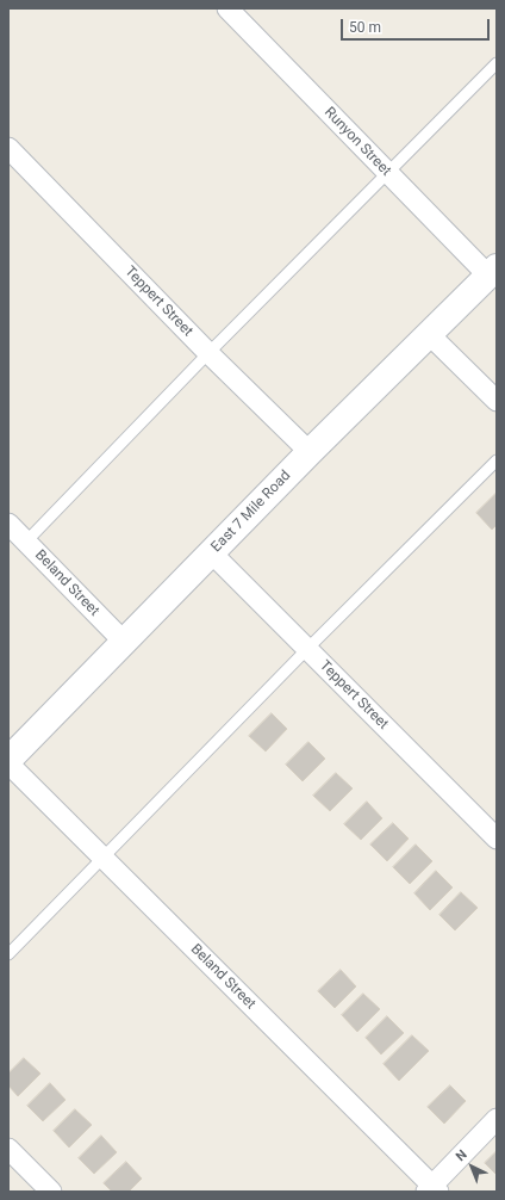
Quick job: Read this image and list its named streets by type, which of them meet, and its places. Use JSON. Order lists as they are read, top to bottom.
{
  "streets": {
    "street": [
      "Runyon Street",
      "Teppert Street",
      "East 7 Mile Road",
      "Beland Street"
    ]
  },
  "crossings": [
    ["Runyon Street", "East 7 Mile Road"],
    ["Teppert Street", "East 7 Mile Road"],
    ["East 7 Mile Road", "Beland Street"]
  ],
  "scale_bar": "50 m",
  "north": "top left"
}
